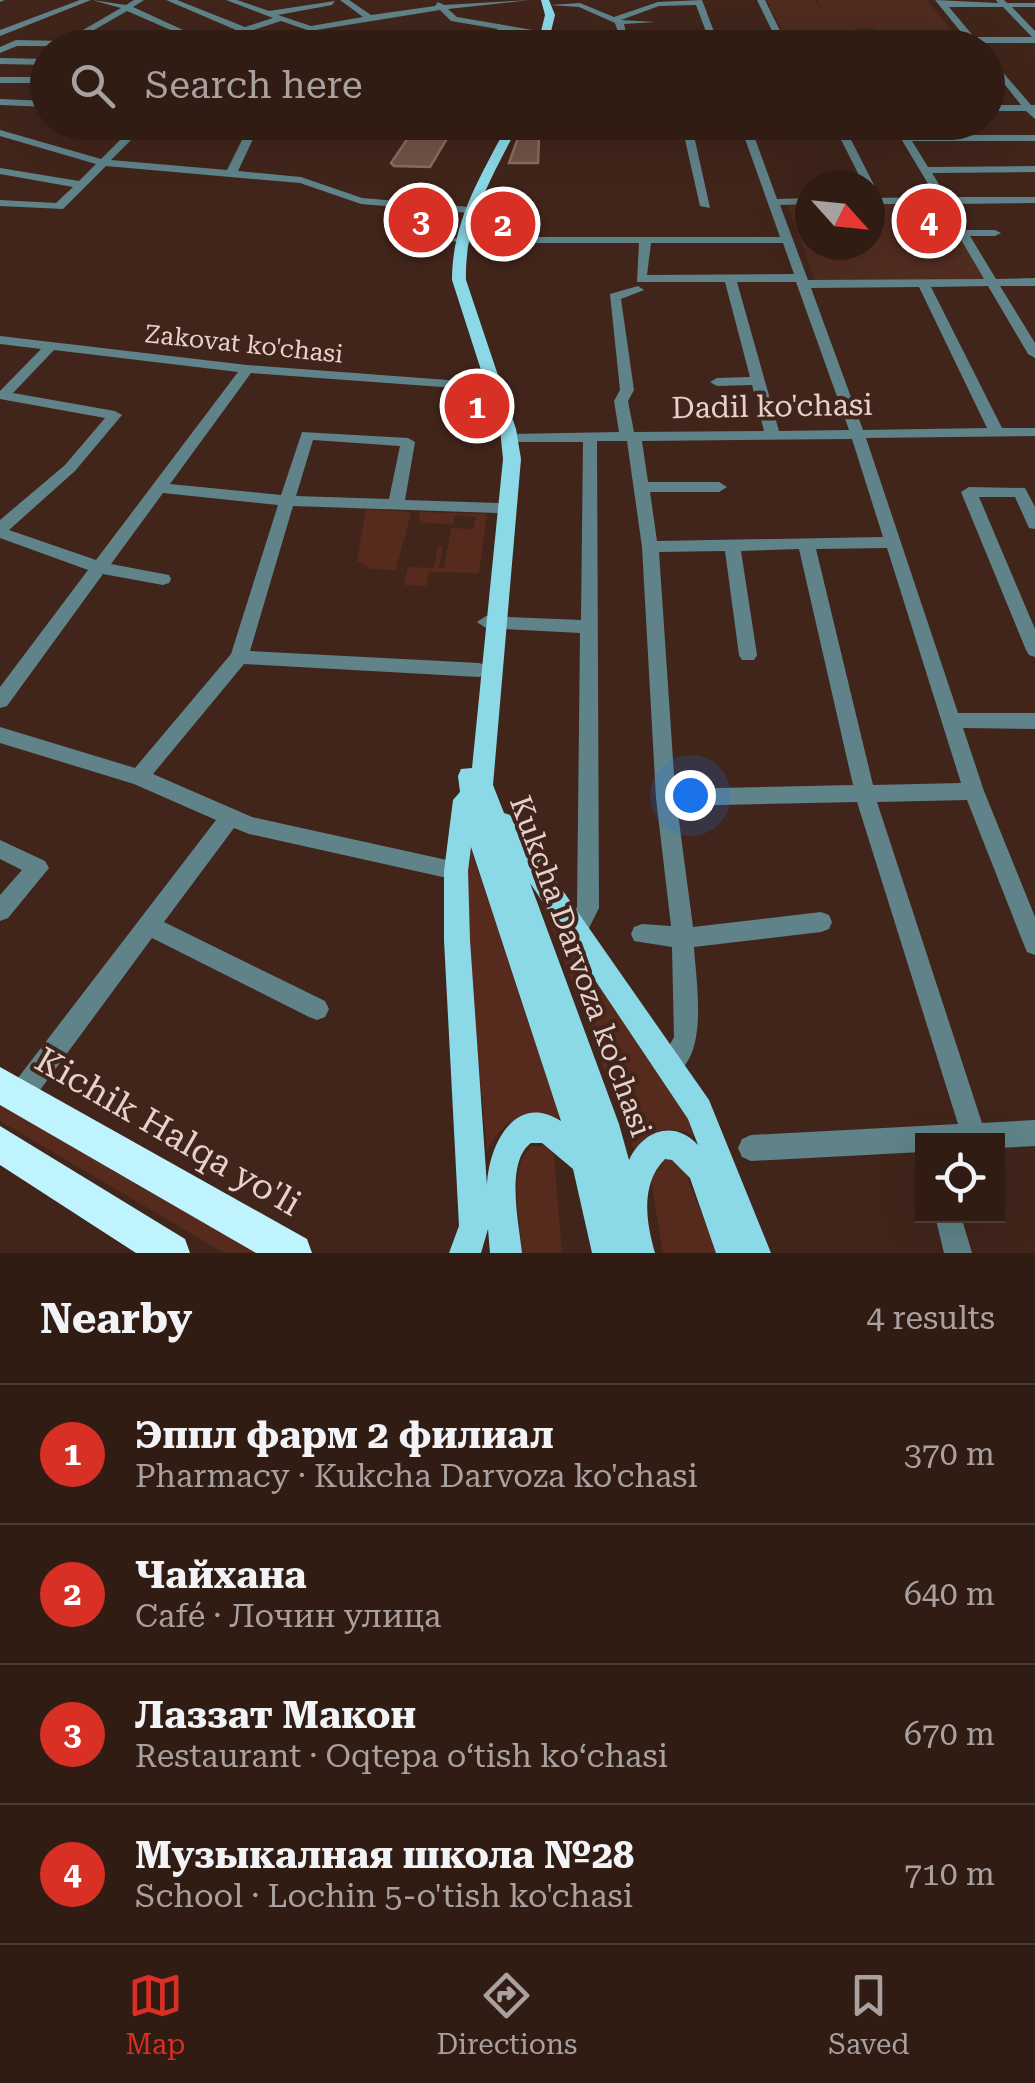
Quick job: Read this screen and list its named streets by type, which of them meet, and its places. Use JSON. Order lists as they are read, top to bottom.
{
  "streets": {
    "highway": ["Kichik Halqa yo'li"],
    "main road": ["Kukcha Darvoza ko'chasi"],
    "street": ["Zakovat ko'chasi", "Dadil ko'chasi"]
  },
  "crossings": [
    ["Zakovat ko'chasi", "Kukcha Darvoza ko'chasi"],
    ["Dadil ko'chasi", "Kukcha Darvoza ko'chasi"]
  ],
  "north": "bottom right",
  "page": {
    "search": "Search here",
    "pins": [
      "3",
      "4",
      "2",
      "1"
    ],
    "heading": ["Nearby", "4 results"],
    "list": [
      {
        "mark": "1",
        "name": "Эппл фарм 2 филиал",
        "note": "Pharmacy · Kukcha Darvoza ko'chasi",
        "value": "370 m"
      },
      {
        "mark": "2",
        "name": "Чайхана",
        "note": "Café · Лочин улица",
        "value": "640 m"
      },
      {
        "mark": "3",
        "name": "Лаззат Макон",
        "note": "Restaurant · Oqtepa oʻtish koʻchasi",
        "value": "670 m"
      },
      {
        "mark": "4",
        "name": "Музыкалная школа №28",
        "note": "School · Lochin 5-o'tish ko'chasi",
        "value": "710 m"
      }
    ],
    "nav": ["Map", "Directions", "Saved"]
  }
}
